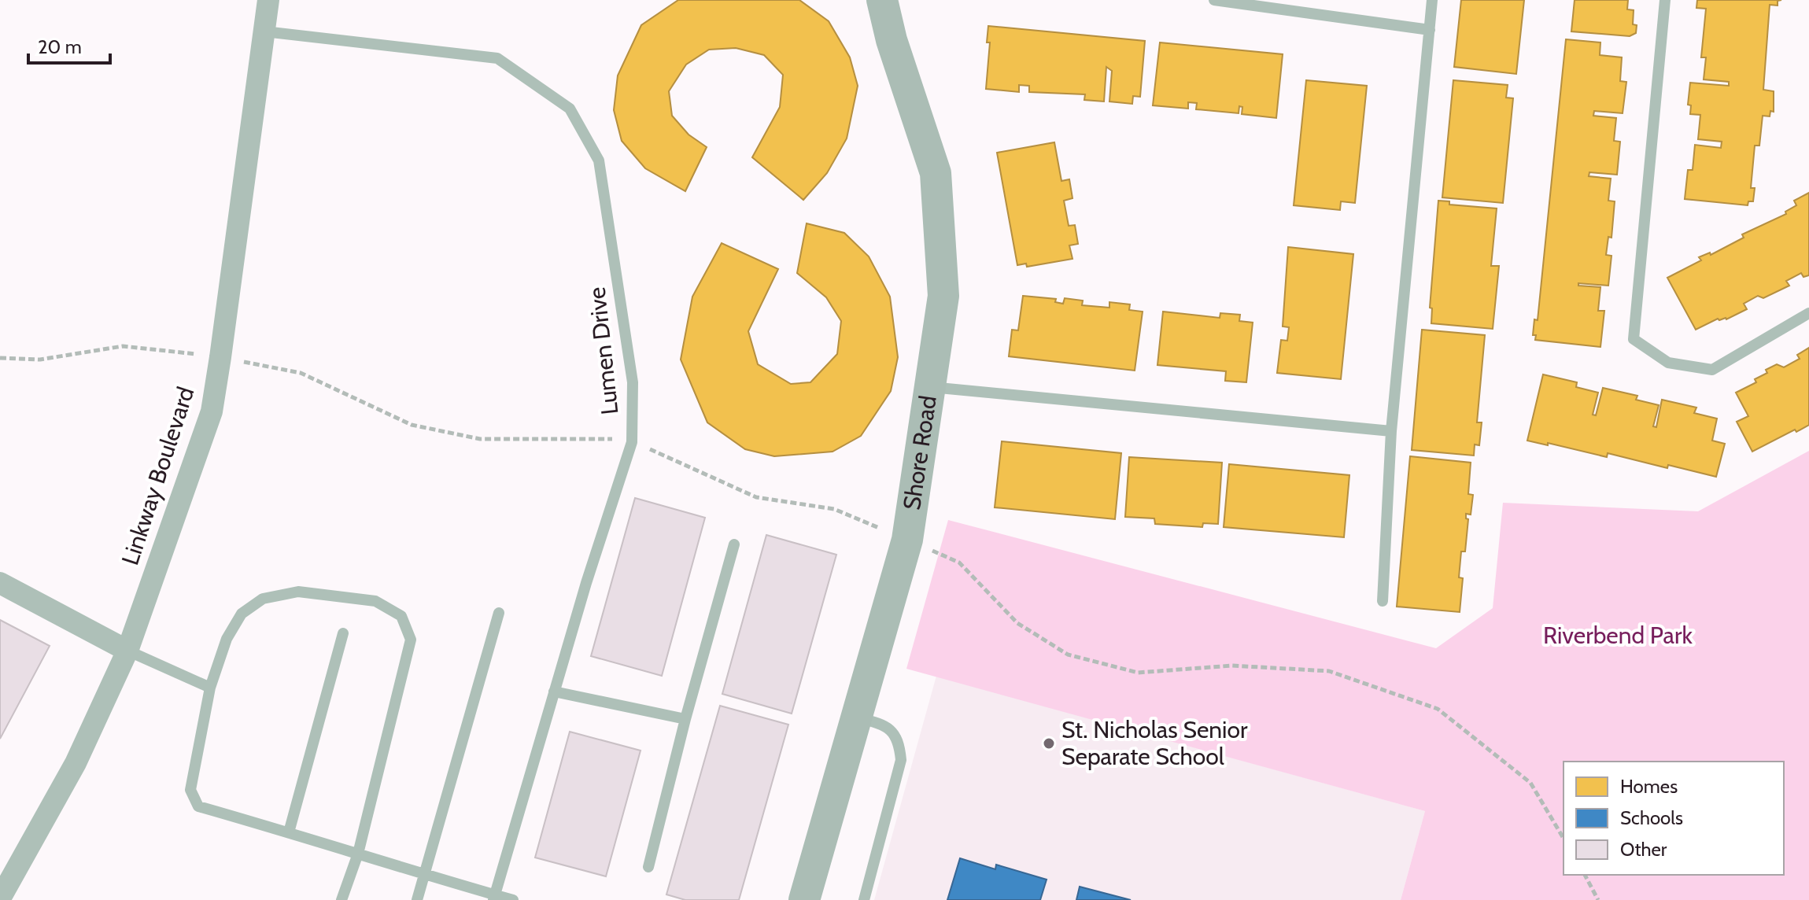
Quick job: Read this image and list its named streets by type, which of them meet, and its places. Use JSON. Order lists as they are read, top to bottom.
{
  "streets": {
    "street": ["Shore Road", "Linkway Boulevard"],
    "lane": ["Lumen Drive"]
  },
  "crossings": [
    ["Lumen Drive", "Linkway Boulevard"]
  ],
  "parks": ["Riverbend Park"],
  "places": ["St. Nicholas Senior Separate School"],
  "legend": ["Homes", "Schools", "Other"],
  "scale_bar": "20 m"
}
